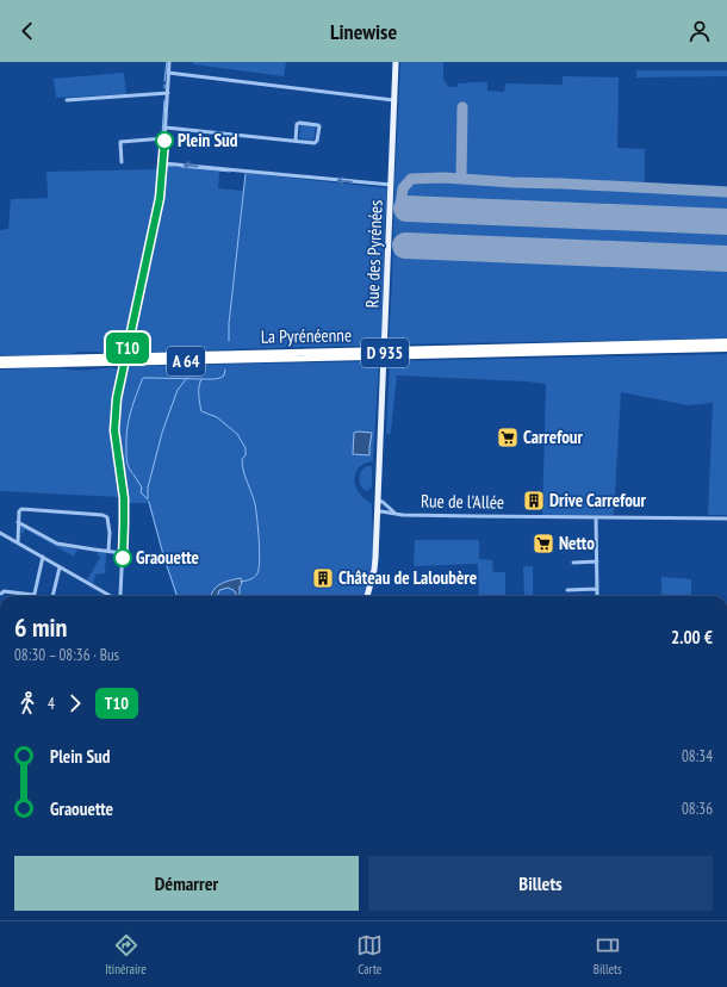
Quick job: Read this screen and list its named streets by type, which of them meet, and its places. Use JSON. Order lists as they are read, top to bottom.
{
  "streets": {
    "highway": ["La Pyrénéenne", "A 64"],
    "main road": ["Rue des Pyrénées", "D 935"],
    "street": ["Rue de l'Allée"]
  },
  "crossings": [
    ["Rue des Pyrénées", "D 935"],
    ["Rue des Pyrénées", "Rue de l'Allée"],
    ["D 935", "Rue de l'Allée"]
  ],
  "places": {
    "other": ["Plein Sud", "Graouette"],
    "supermarket": ["Carrefour", "Netto"],
    "building": ["Drive Carrefour", "Château de Laloubère"]
  },
  "lines": ["bus line T10"],
  "page": {
    "header": "Linewise",
    "on_map": "T10",
    "heading": ["6 min", "08:30 – 08:36 · Bus", "2.00 €"],
    "legs": ["4", "T10"],
    "list": [
      {
        "name": "Plein Sud",
        "value": "08:34"
      },
      {
        "name": "Graouette",
        "value": "08:36"
      }
    ],
    "buttons": ["Démarrer", "Billets"],
    "tabs": ["Itinéraire", "Carte", "Billets"]
  }
}
